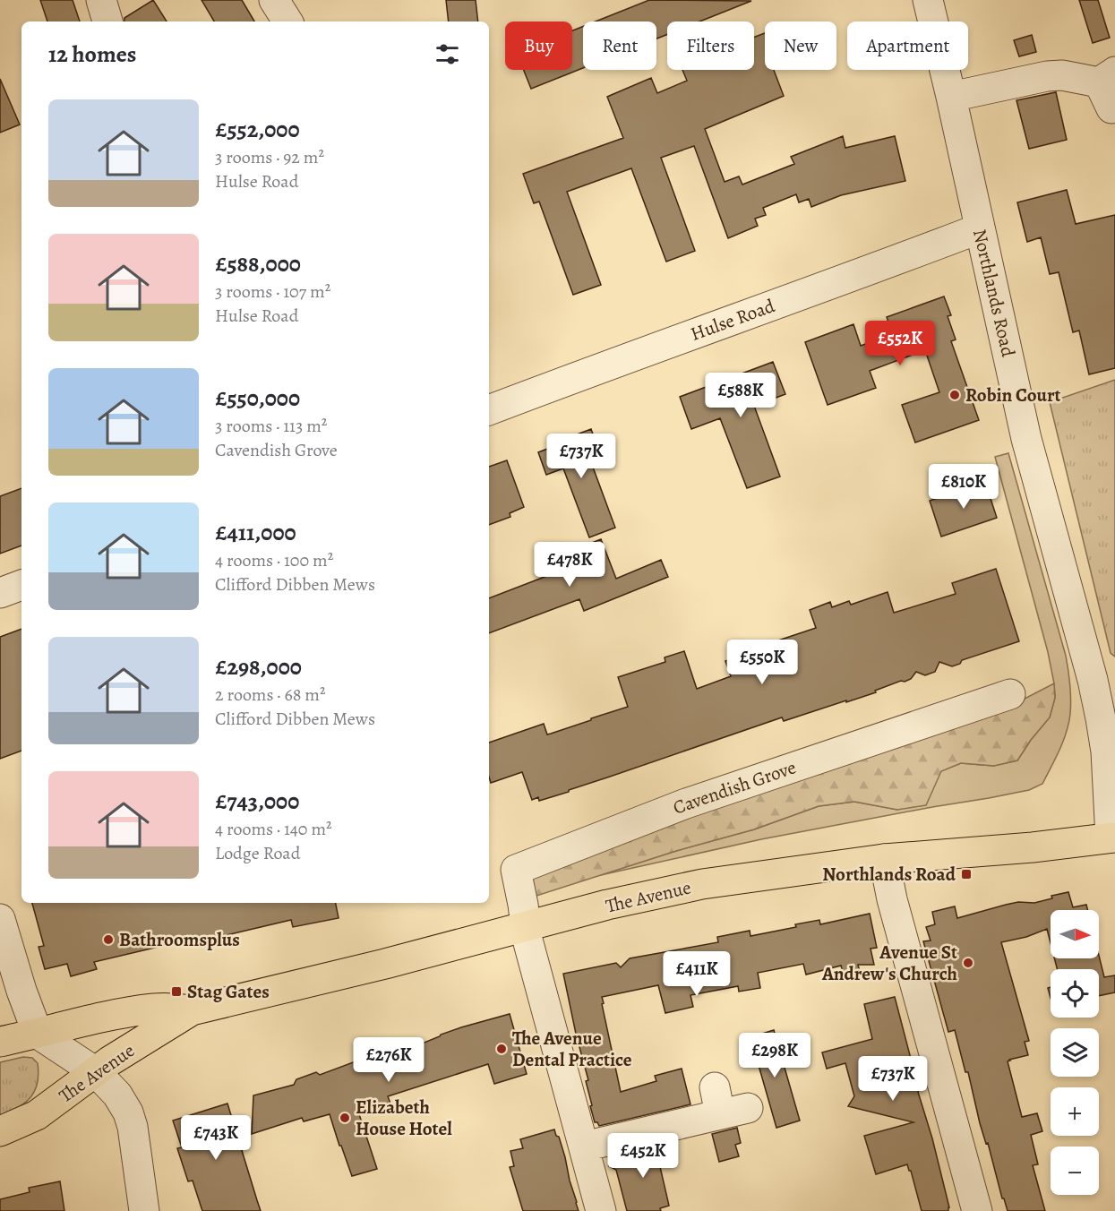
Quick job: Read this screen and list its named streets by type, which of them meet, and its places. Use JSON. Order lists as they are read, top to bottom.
{
  "streets": {
    "main road": ["The Avenue"],
    "street": ["Northlands Road", "Hulse Road", "Cavendish Grove"]
  },
  "crossings": [
    ["Northlands Road", "Hulse Road"],
    ["Northlands Road", "The Avenue"],
    ["Cavendish Grove", "The Avenue"]
  ],
  "places": {
    "other": [
      "Robin Court",
      "Bathroomsplus",
      "Avenue St Andrew's Church",
      "The Avenue Dental Practice",
      "Elizabeth House Hotel"
    ],
    "transit": ["Northlands Road", "Stag Gates"]
  },
  "north": "right",
  "page": {
    "chip": [
      "Buy",
      "Rent",
      "Filters",
      "New",
      "Apartment"
    ],
    "heading": "12 homes",
    "list": [
      {
        "name": "£552,000",
        "note": "3 rooms · 92 m² · Hulse Road"
      },
      {
        "name": "£588,000",
        "note": "3 rooms · 107 m² · Hulse Road"
      },
      {
        "name": "£550,000",
        "note": "3 rooms · 113 m² · Cavendish Grove"
      },
      {
        "name": "£411,000",
        "note": "4 rooms · 100 m² · Clifford Dibben Mews"
      },
      {
        "name": "£298,000",
        "note": "2 rooms · 68 m² · Clifford Dibben Mews"
      },
      {
        "name": "£743,000",
        "note": "4 rooms · 140 m² · Lodge Road"
      }
    ],
    "price": [
      "£552K",
      "£588K",
      "£737K",
      "£810K",
      "£478K",
      "£550K",
      "£411K",
      "£298K",
      "£276K",
      "£737K",
      "£743K",
      "£452K"
    ],
    "map_buttons": ["+", "−"]
  }
}
